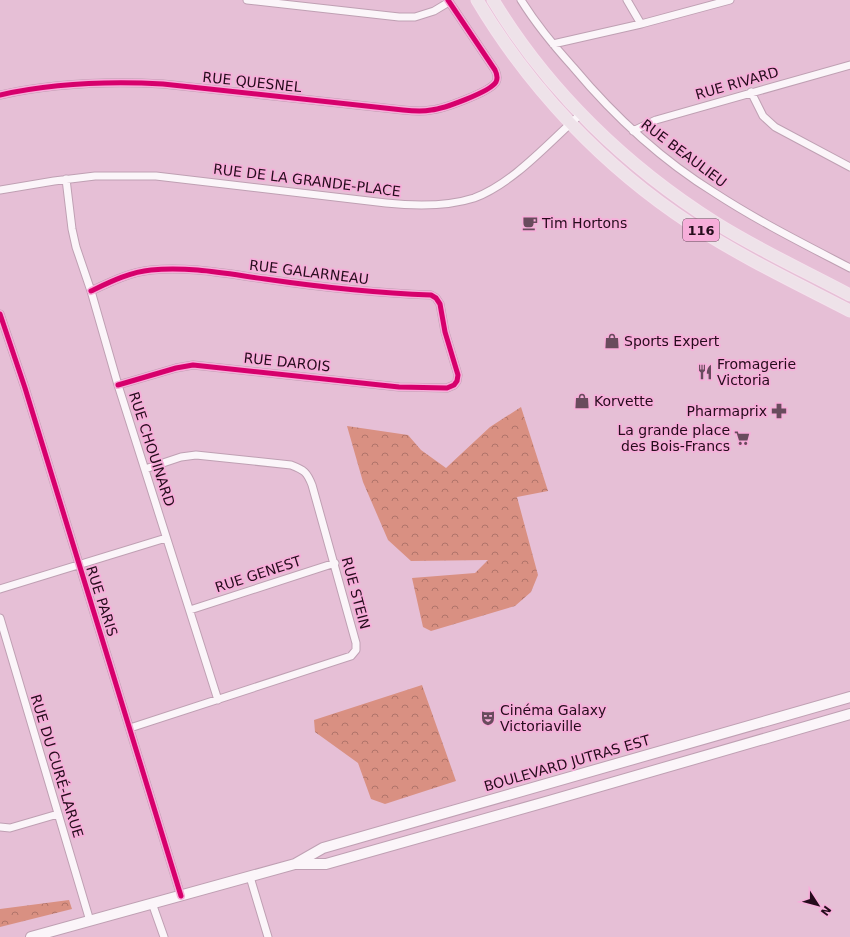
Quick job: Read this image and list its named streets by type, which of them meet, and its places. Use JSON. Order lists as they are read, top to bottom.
{
  "streets": {
    "main road": ["116", "BOULEVARD JUTRAS EST"],
    "street": [
      "RUE QUESNEL",
      "RUE RIVARD",
      "RUE BEAULIEU",
      "RUE DE LA GRANDE-PLACE",
      "RUE GALARNEAU",
      "RUE DAROIS",
      "RUE CHOUINARD",
      "RUE GENEST",
      "RUE STEIN",
      "RUE PARIS",
      "RUE DU CURÉ-LARUE"
    ]
  },
  "crossings": [
    ["RUE RIVARD", "RUE BEAULIEU"],
    ["RUE DE LA GRANDE-PLACE", "116"],
    ["RUE DE LA GRANDE-PLACE", "RUE CHOUINARD"],
    ["RUE GALARNEAU", "RUE DAROIS"],
    ["RUE GALARNEAU", "RUE CHOUINARD"],
    ["RUE DAROIS", "RUE CHOUINARD"],
    ["RUE CHOUINARD", "RUE GENEST"],
    ["RUE CHOUINARD", "RUE STEIN"],
    ["RUE GENEST", "RUE STEIN"],
    ["RUE STEIN", "RUE PARIS"],
    ["RUE PARIS", "BOULEVARD JUTRAS EST"],
    ["BOULEVARD JUTRAS EST", "RUE DU CURÉ-LARUE"]
  ],
  "places": {
    "cafe": ["Tim Hortons"],
    "shop": ["Sports Expert", "Korvette"],
    "restaurant": ["Fromagerie Victoria"],
    "pharmacy": ["Pharmaprix"],
    "supermarket": ["La grande place des Bois-Francs"],
    "theatre": ["Cinéma Galaxy Victoriaville"]
  },
  "north": "bottom right"
}
